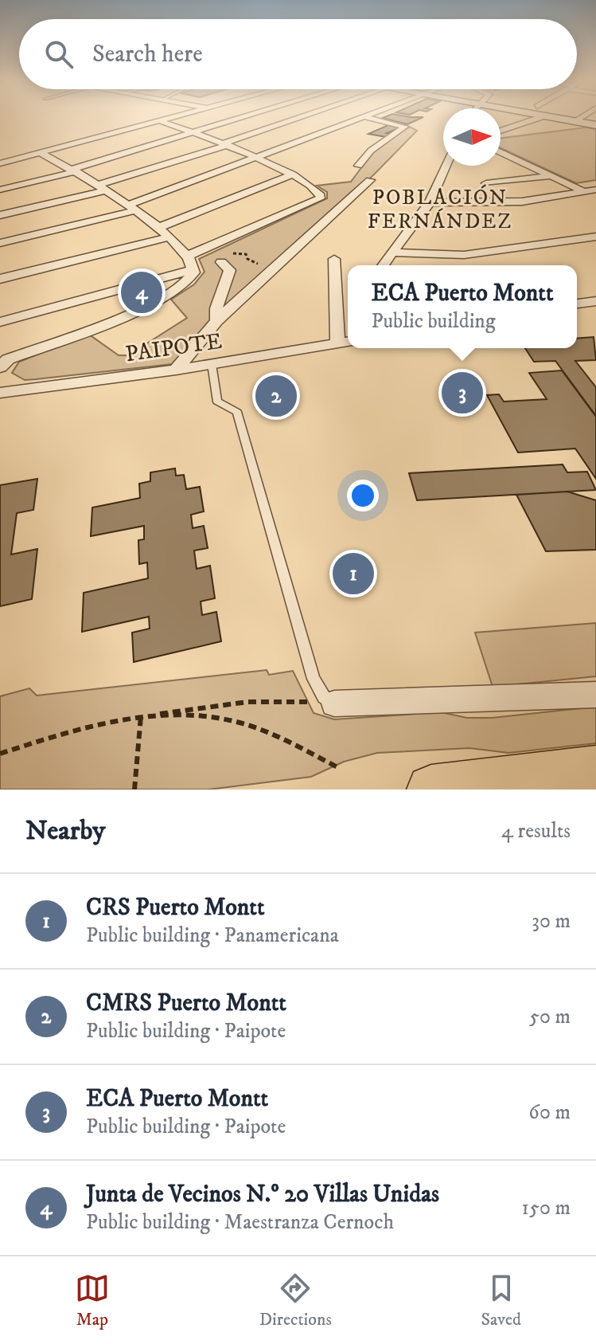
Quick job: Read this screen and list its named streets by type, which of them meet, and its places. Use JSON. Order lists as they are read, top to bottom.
{
  "streets": {
    "street": ["PAIPOTE"]
  },
  "districts": ["POBLACIÓN FERNÁNDEZ"],
  "north": "right",
  "page": {
    "search": "Search here",
    "popup": ["ECA Puerto Montt", "Public building"],
    "pins": [
      "4",
      "3",
      "2",
      "1"
    ],
    "heading": ["Nearby", "4 results"],
    "list": [
      {
        "mark": "1",
        "name": "CRS Puerto Montt",
        "note": "Public building · Panamericana",
        "value": "30 m"
      },
      {
        "mark": "2",
        "name": "CMRS Puerto Montt",
        "note": "Public building · Paipote",
        "value": "50 m"
      },
      {
        "mark": "3",
        "name": "ECA Puerto Montt",
        "note": "Public building · Paipote",
        "value": "60 m"
      },
      {
        "mark": "4",
        "name": "Junta de Vecinos N.º 20 Villas Unidas",
        "note": "Public building · Maestranza Cernoch",
        "value": "150 m"
      }
    ],
    "nav": ["Map", "Directions", "Saved"]
  }
}
